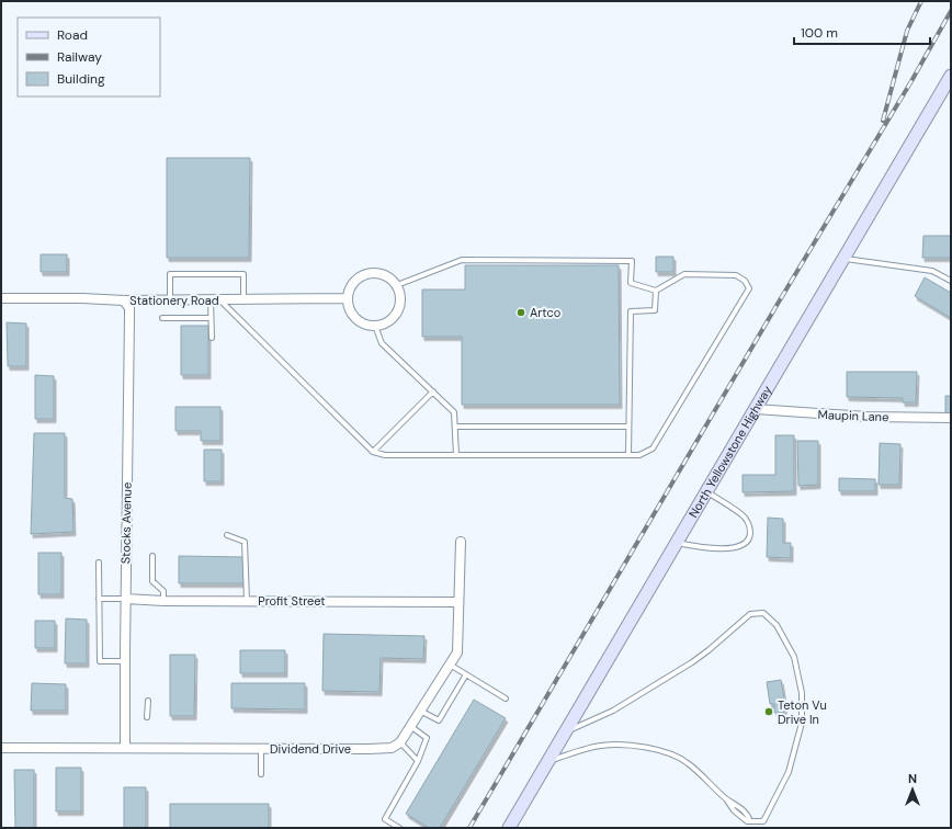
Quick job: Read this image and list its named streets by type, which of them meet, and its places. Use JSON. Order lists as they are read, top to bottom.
{
  "streets": {
    "main road": ["North Yellowstone Highway"],
    "street": [
      "Stationery Road",
      "Maupin Lane",
      "Stocks Avenue",
      "Profit Street",
      "Dividend Drive"
    ]
  },
  "crossings": [
    ["Stationery Road", "Stocks Avenue"],
    ["Maupin Lane", "North Yellowstone Highway"],
    ["Stocks Avenue", "Profit Street"],
    ["Stocks Avenue", "Dividend Drive"]
  ],
  "places": ["Artco", "Teton Vu Drive In"],
  "legend": ["Road", "Railway", "Building"],
  "scale_bar": "100 m",
  "north": "top"
}
